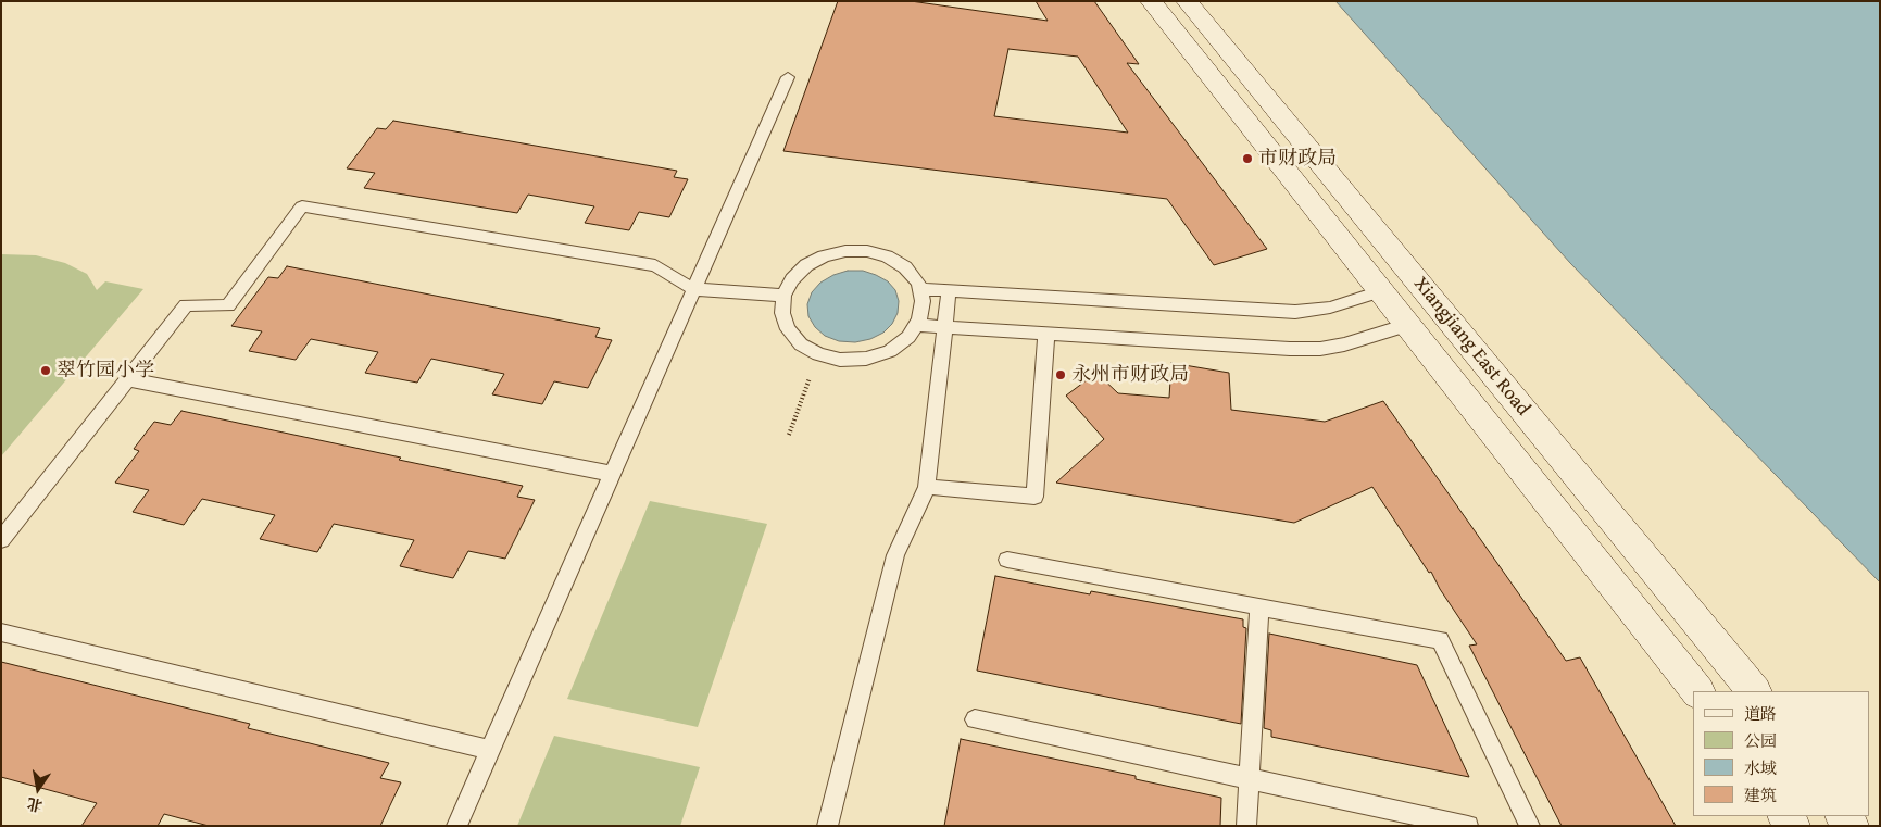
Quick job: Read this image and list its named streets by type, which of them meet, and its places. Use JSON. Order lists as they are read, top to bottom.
{
  "streets": {
    "main road": ["Xiangjiang East Road"]
  },
  "places": ["市财政局", "翠竹园小学", "永州市财政局"],
  "legend": [
    "道路",
    "公园",
    "水域",
    "建筑"
  ],
  "north": "bottom"
}
